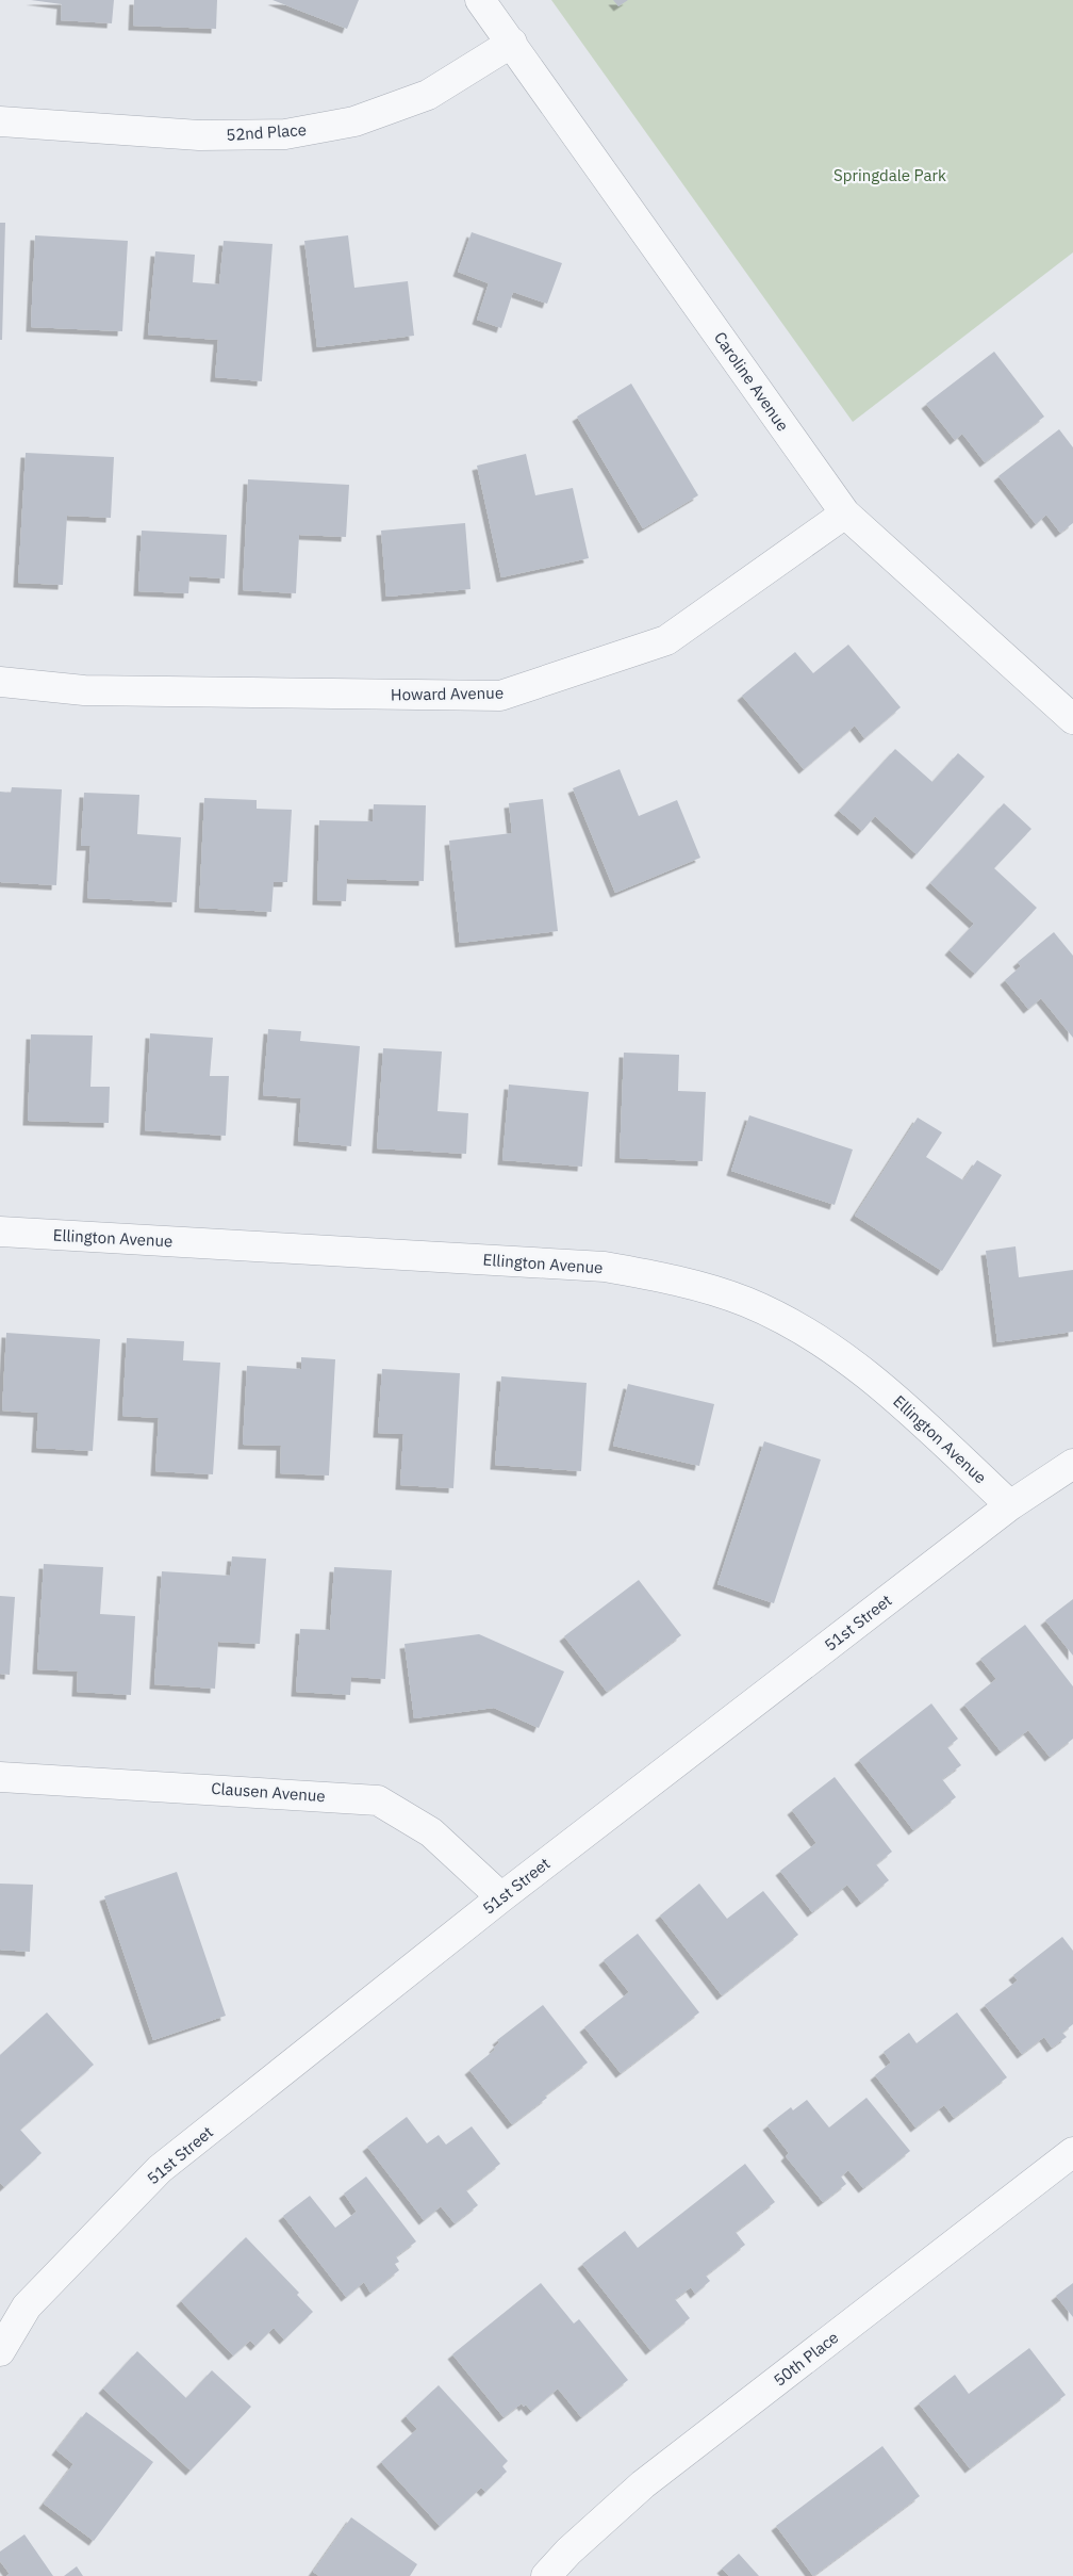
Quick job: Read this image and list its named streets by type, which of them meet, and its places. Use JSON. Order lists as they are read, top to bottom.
{
  "streets": {
    "street": [
      "52nd Place",
      "Caroline Avenue",
      "Howard Avenue",
      "Ellington Avenue",
      "51st Street",
      "Clausen Avenue",
      "50th Place"
    ]
  },
  "crossings": [
    ["52nd Place", "Caroline Avenue"],
    ["Caroline Avenue", "Howard Avenue"],
    ["Ellington Avenue", "51st Street"],
    ["51st Street", "Clausen Avenue"]
  ],
  "parks": ["Springdale Park"]
}
